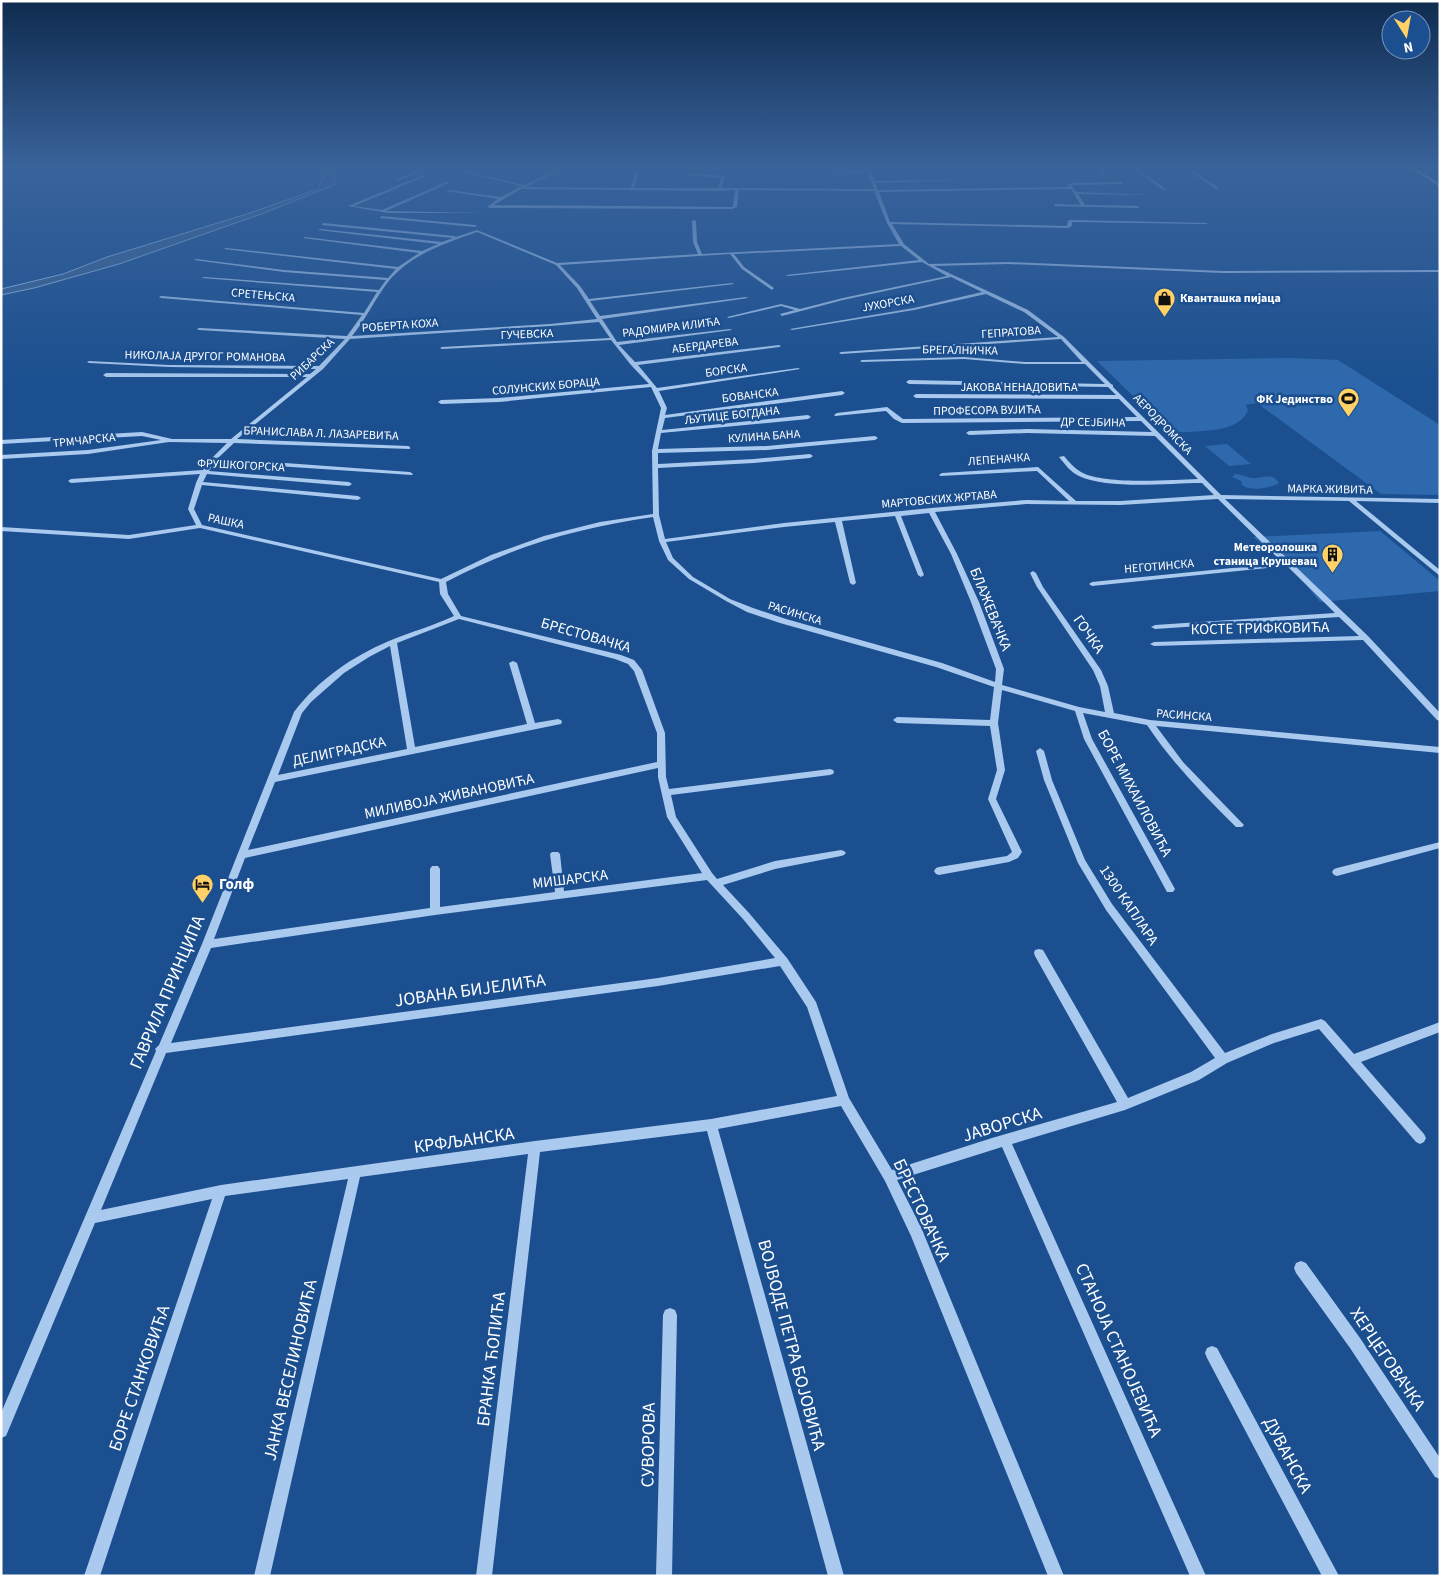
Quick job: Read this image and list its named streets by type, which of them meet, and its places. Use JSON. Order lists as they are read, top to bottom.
{
  "streets": {
    "street": [
      "СРЕТЕЊСКА",
      "ЈУХОРСКА",
      "РОБЕРТА КОХА",
      "РАДОМИРА ИЛИЋА",
      "ГЕПРАТОВА",
      "ГУЧЕВСКА",
      "АБЕРДАРЕВА",
      "БРЕГАЛНИЧКА",
      "НИКОЛАЈА ДРУГОГ РОМАНОВА",
      "РИБАРСКА",
      "БОРСКА",
      "СОЛУНСКИХ БОРАЦА",
      "ЈАКОВА НЕНАДОВИЋА",
      "БОВАНСКА",
      "ПРОФЕСОРА ВУЈИЋА",
      "ЉУТИЦЕ БОГДАНА",
      "ДР СЕЈБИНА",
      "АЕРОДРОМСКА",
      "БРАНИСЛАВА Л. ЛАЗАРЕВИЋА",
      "КУЛИНА БАНА",
      "ТРМЧАРСКА",
      "ЛЕПЕНАЧКА",
      "ФРУШКОГОРСКА",
      "МАРКА ЖИВИЋА",
      "МАРТОВСКИХ ЖРТАВА",
      "РАШКА",
      "НЕГОТИНСКА",
      "БЛАЖЕВАЧКА",
      "РАСИНСКА",
      "КОСТЕ ТРИФКОВИЋА",
      "ГОЧКА",
      "БРЕСТОВАЧКА",
      "ДЕЛИГРАДСКА",
      "БОРЕ МИХАИЛОВИЋА",
      "МИЛИВОЈА ЖИВАНОВИЋА",
      "МИШАРСКА",
      "1300 КАПЛАРА",
      "ЈОВАНА БИЈЕЛИЋА",
      "ГАВРИЛА ПРИНЦИПА",
      "ЈАВОРСКА",
      "КРФЉАНСКА",
      "ВОЈВОДЕ ПЕТРА БОЈОВИЋА",
      "СТАНОЈА СТАНОЈЕВИЋА",
      "БРАНКА ЋОПИЋА",
      "ХЕРЦЕГОВАЧКА",
      "ЈАНКА ВЕСЕЛИНОВИЋА",
      "БОРЕ СТАНКОВИЋА",
      "СУВОРОВА",
      "ДУВАНСКА"
    ]
  },
  "crossings": [
    ["СРЕТЕЊСКА", "РИБАРСКА"],
    ["ЈУХОРСКА", "АЕРОДРОМСКА"],
    ["РОБЕРТА КОХА", "РИБАРСКА"],
    ["РОБЕРТА КОХА", "РАСИНСКА"],
    ["РАДОМИРА ИЛИЋА", "РАСИНСКА"],
    ["ГЕПРАТОВА", "АЕРОДРОМСКА"],
    ["ГУЧЕВСКА", "РАСИНСКА"],
    ["АБЕРДАРЕВА", "РАСИНСКА"],
    ["БРЕГАЛНИЧКА", "АЕРОДРОМСКА"],
    ["НИКОЛАЈА ДРУГОГ РОМАНОВА", "РИБАРСКА"],
    ["РИБАРСКА", "БРАНИСЛАВА Л. ЛАЗАРЕВИЋА"],
    ["РИБАРСКА", "ТРМЧАРСКА"],
    ["РИБАРСКА", "ФРУШКОГОРСКА"],
    ["РИБАРСКА", "РАШКА"],
    ["БОРСКА", "СОЛУНСКИХ БОРАЦА"],
    ["БОРСКА", "РАСИНСКА"],
    ["СОЛУНСКИХ БОРАЦА", "РАСИНСКА"],
    ["ЈАКОВА НЕНАДОВИЋА", "АЕРОДРОМСКА"],
    ["БОВАНСКА", "РАСИНСКА"],
    ["ПРОФЕСОРА ВУЈИЋА", "АЕРОДРОМСКА"],
    ["ЉУТИЦЕ БОГДАНА", "РАСИНСКА"],
    ["ДР СЕЈБИНА", "АЕРОДРОМСКА"],
    ["АЕРОДРОМСКА", "МАРКА ЖИВИЋА"],
    ["АЕРОДРОМСКА", "МАРТОВСКИХ ЖРТАВА"],
    ["АЕРОДРОМСКА", "НЕГОТИНСКА"],
    ["АЕРОДРОМСКА", "КОСТЕ ТРИФКОВИЋА"],
    ["БРАНИСЛАВА Л. ЛАЗАРЕВИЋА", "ТРМЧАРСКА"],
    ["КУЛИНА БАНА", "РАСИНСКА"],
    ["ЛЕПЕНАЧКА", "МАРТОВСКИХ ЖРТАВА"],
    ["МАРКА ЖИВИЋА", "МАРТОВСКИХ ЖРТАВА"],
    ["МАРТОВСКИХ ЖРТАВА", "БЛАЖЕВАЧКА"],
    ["МАРТОВСКИХ ЖРТАВА", "РАСИНСКА"],
    ["БЛАЖЕВАЧКА", "РАСИНСКА"],
    ["РАСИНСКА", "ГОЧКА"],
    ["РАСИНСКА", "БОРЕ МИХАИЛОВИЋА"],
    ["БРЕСТОВАЧКА", "МИЛИВОЈА ЖИВАНОВИЋА"],
    ["БРЕСТОВАЧКА", "МИШАРСКА"],
    ["БРЕСТОВАЧКА", "ЈОВАНА БИЈЕЛИЋА"],
    ["БРЕСТОВАЧКА", "ГАВРИЛА ПРИНЦИПА"],
    ["БРЕСТОВАЧКА", "ЈАВОРСКА"],
    ["БРЕСТОВАЧКА", "КРФЉАНСКА"],
    ["ДЕЛИГРАДСКА", "ГАВРИЛА ПРИНЦИПА"],
    ["МИЛИВОЈА ЖИВАНОВИЋА", "ГАВРИЛА ПРИНЦИПА"],
    ["МИШАРСКА", "ГАВРИЛА ПРИНЦИПА"],
    ["1300 КАПЛАРА", "ЈАВОРСКА"],
    ["ЈОВАНА БИЈЕЛИЋА", "ГАВРИЛА ПРИНЦИПА"],
    ["ГАВРИЛА ПРИНЦИПА", "КРФЉАНСКА"],
    ["ЈАВОРСКА", "СТАНОЈА СТАНОЈЕВИЋА"],
    ["КРФЉАНСКА", "ВОЈВОДЕ ПЕТРА БОЈОВИЋА"],
    ["КРФЉАНСКА", "БРАНКА ЋОПИЋА"],
    ["КРФЉАНСКА", "ЈАНКА ВЕСЕЛИНОВИЋА"],
    ["КРФЉАНСКА", "БОРЕ СТАНКОВИЋА"]
  ],
  "places": {
    "shop": ["Кванташка пијаца"],
    "sports": ["ФК Јединство"],
    "building": ["Метеоролошка станица Крушевац"],
    "hotel": ["Голф"]
  },
  "north": "bottom"
}
